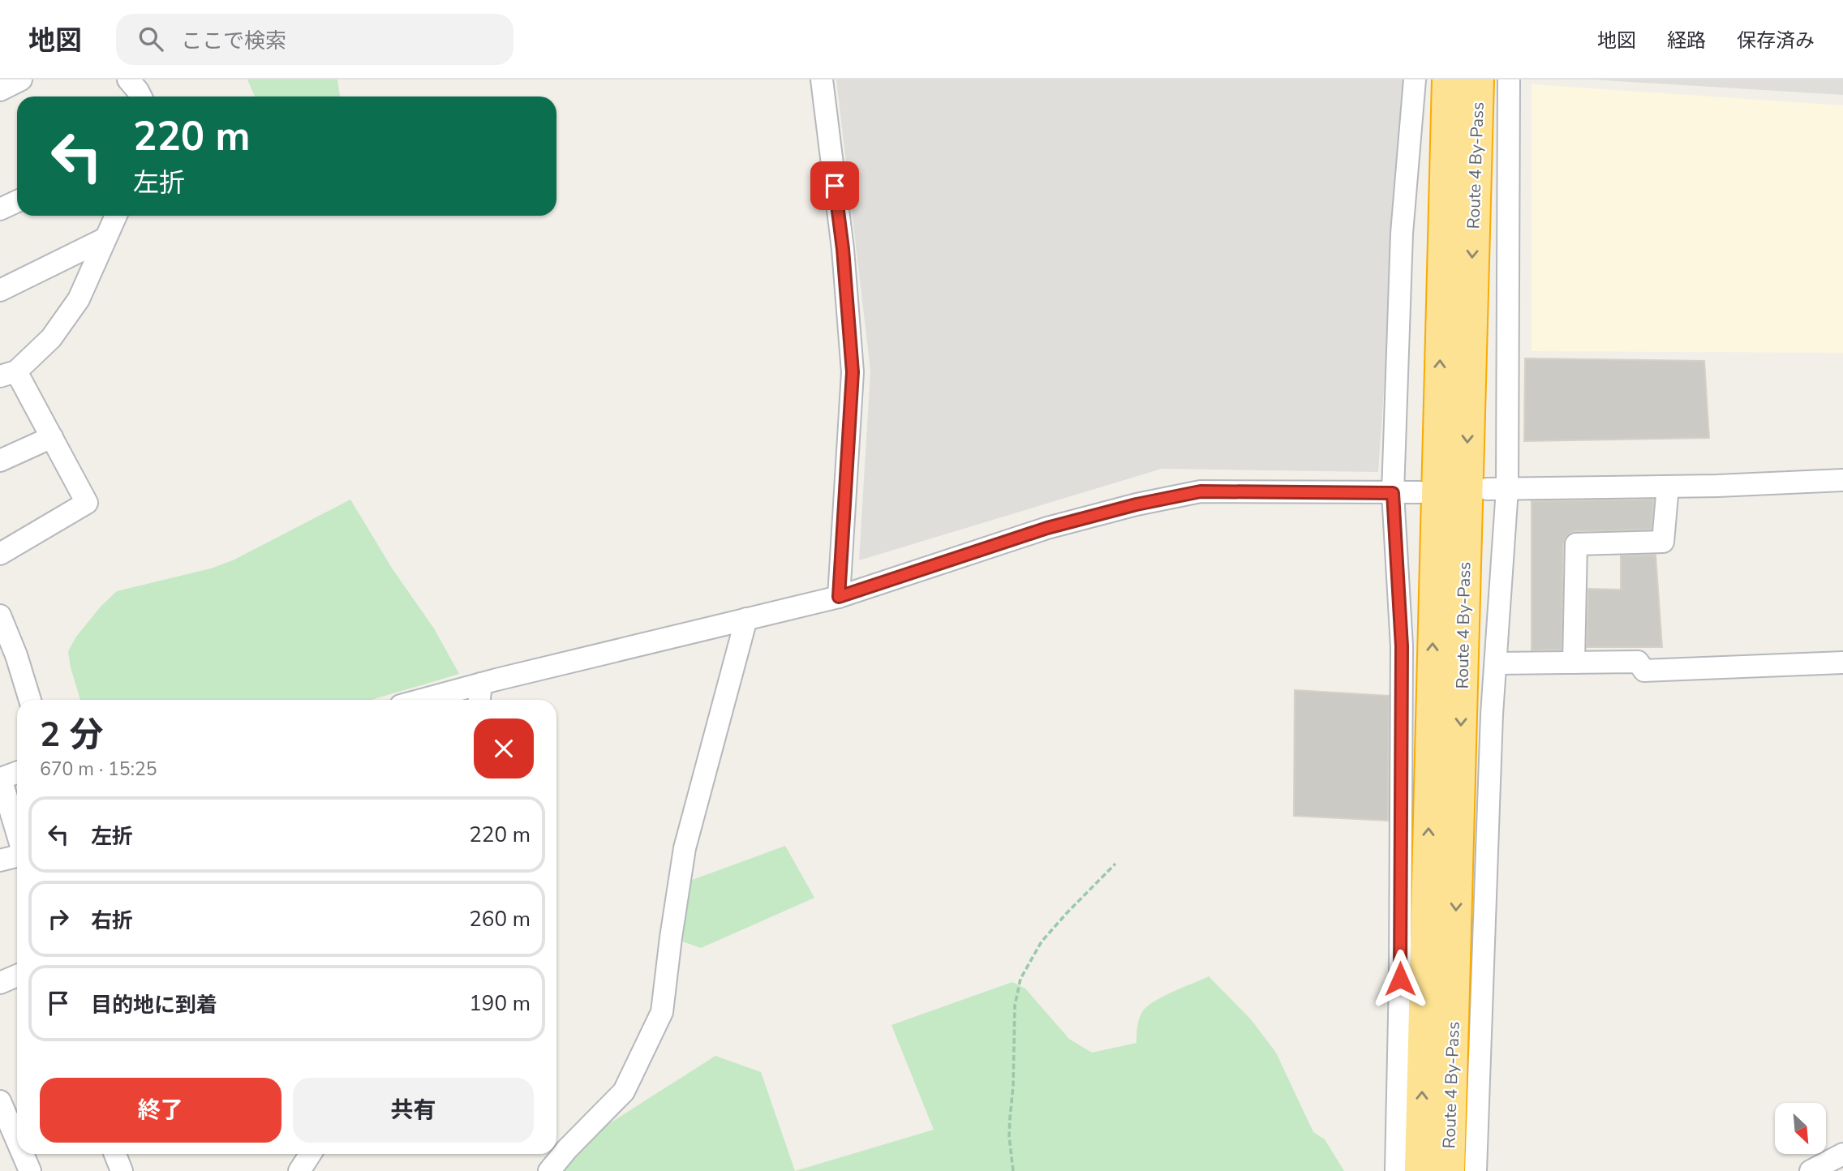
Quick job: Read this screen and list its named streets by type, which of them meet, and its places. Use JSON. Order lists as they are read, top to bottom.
{
  "streets": {
    "highway": ["Route 4 By-Pass"]
  },
  "north": "bottom right",
  "page": {
    "header": "地図",
    "search": "ここで検索",
    "nav": ["地図", "経路", "保存済み"],
    "turn": ["220 m", "左折"],
    "heading": ["2 分", "670 m · 15:25"],
    "list": [
      {
        "name": "左折",
        "value": "220 m"
      },
      {
        "name": "右折",
        "value": "260 m"
      },
      {
        "name": "目的地に到着",
        "value": "190 m"
      }
    ],
    "buttons": ["終了", "共有"]
  }
}
